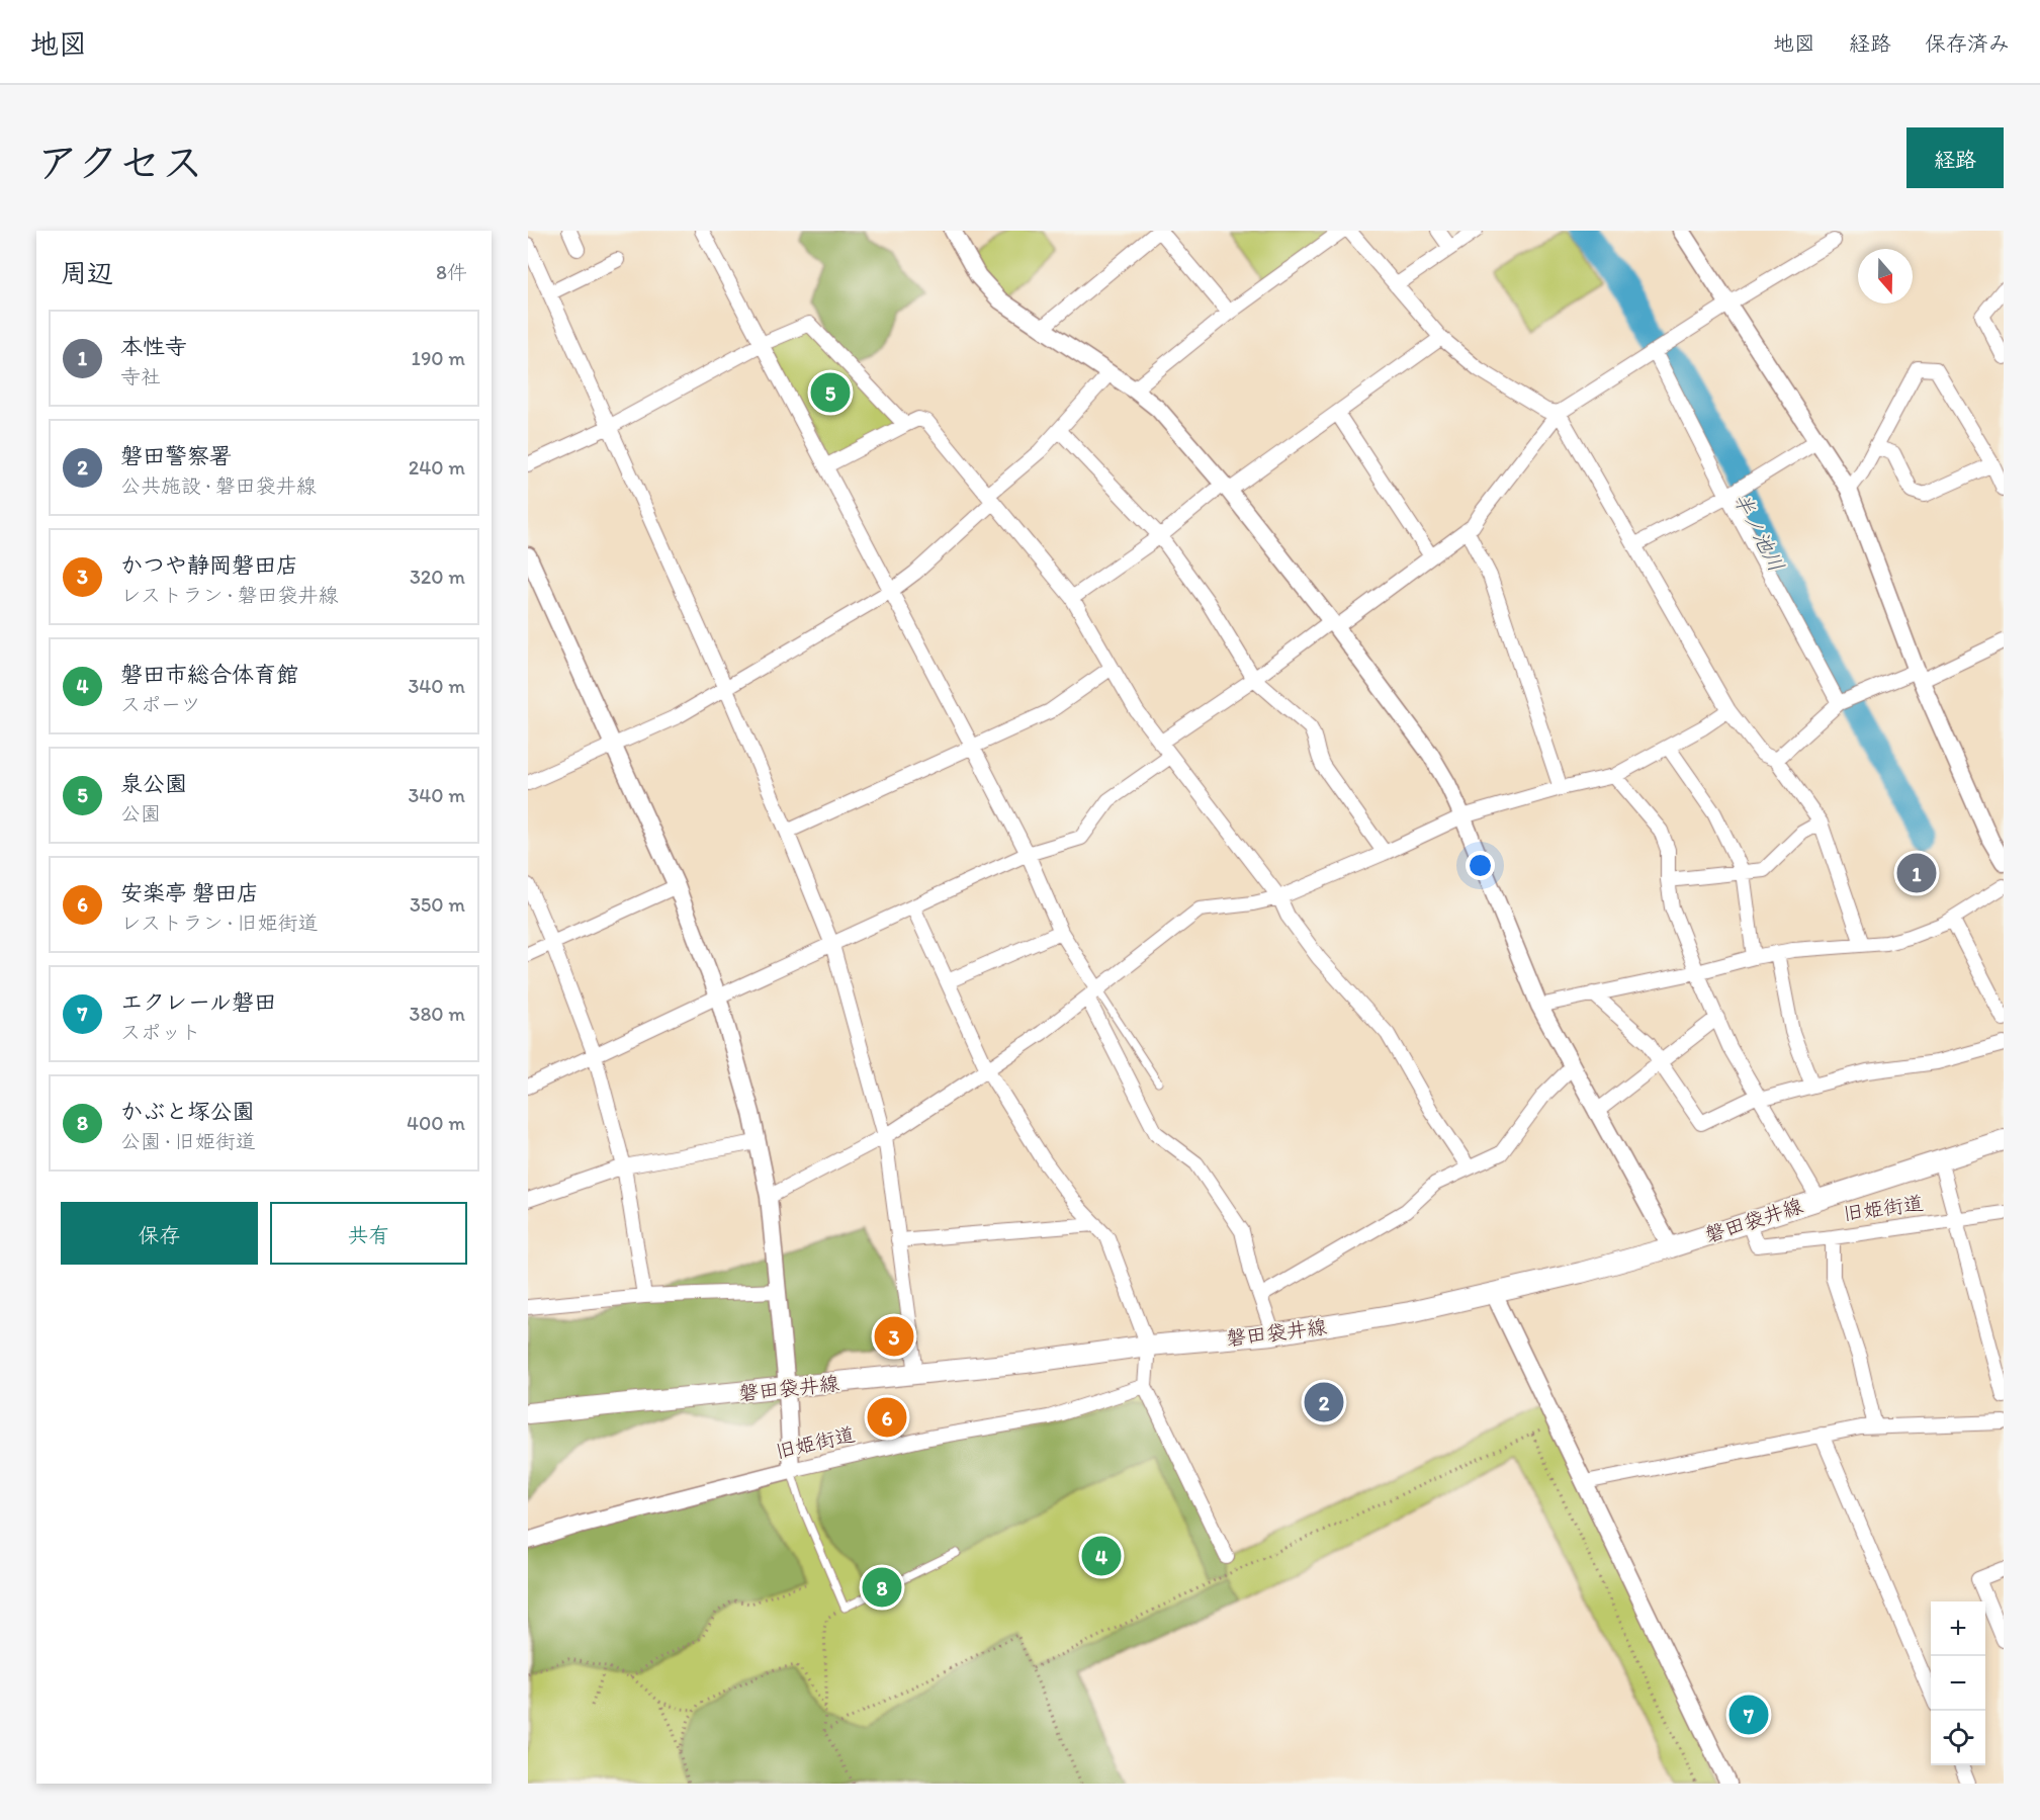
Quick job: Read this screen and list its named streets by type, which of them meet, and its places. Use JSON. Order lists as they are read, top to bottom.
{
  "streets": {
    "main road": ["磐田袋井線"],
    "street": ["旧姫街道"]
  },
  "crossings": [
    ["旧姫街道", "磐田袋井線"]
  ],
  "water": ["半ノ池川"],
  "north": "bottom",
  "page": {
    "header": "地図",
    "nav": ["地図", "経路", "保存済み"],
    "title": "アクセス",
    "buttons": [
      "経路",
      ["保存", "共有"]
    ],
    "heading": ["周辺", "8件"],
    "list": [
      {
        "mark": "1",
        "name": "本性寺",
        "note": "寺社",
        "value": "190 m"
      },
      {
        "mark": "2",
        "name": "磐田警察署",
        "note": "公共施設 · 磐田袋井線",
        "value": "240 m"
      },
      {
        "mark": "3",
        "name": "かつや静岡磐田店",
        "note": "レストラン · 磐田袋井線",
        "value": "320 m"
      },
      {
        "mark": "4",
        "name": "磐田市総合体育館",
        "note": "スポーツ",
        "value": "340 m"
      },
      {
        "mark": "5",
        "name": "泉公園",
        "note": "公園",
        "value": "340 m"
      },
      {
        "mark": "6",
        "name": "安楽亭 磐田店",
        "note": "レストラン · 旧姫街道",
        "value": "350 m"
      },
      {
        "mark": "7",
        "name": "エクレール磐田",
        "note": "スポット",
        "value": "380 m"
      },
      {
        "mark": "8",
        "name": "かぶと塚公園",
        "note": "公園 · 旧姫街道",
        "value": "400 m"
      }
    ],
    "pins": [
      "5",
      "1",
      "3",
      "2",
      "6",
      "4",
      "8",
      "7"
    ],
    "map_buttons": ["+", "−"]
  }
}
